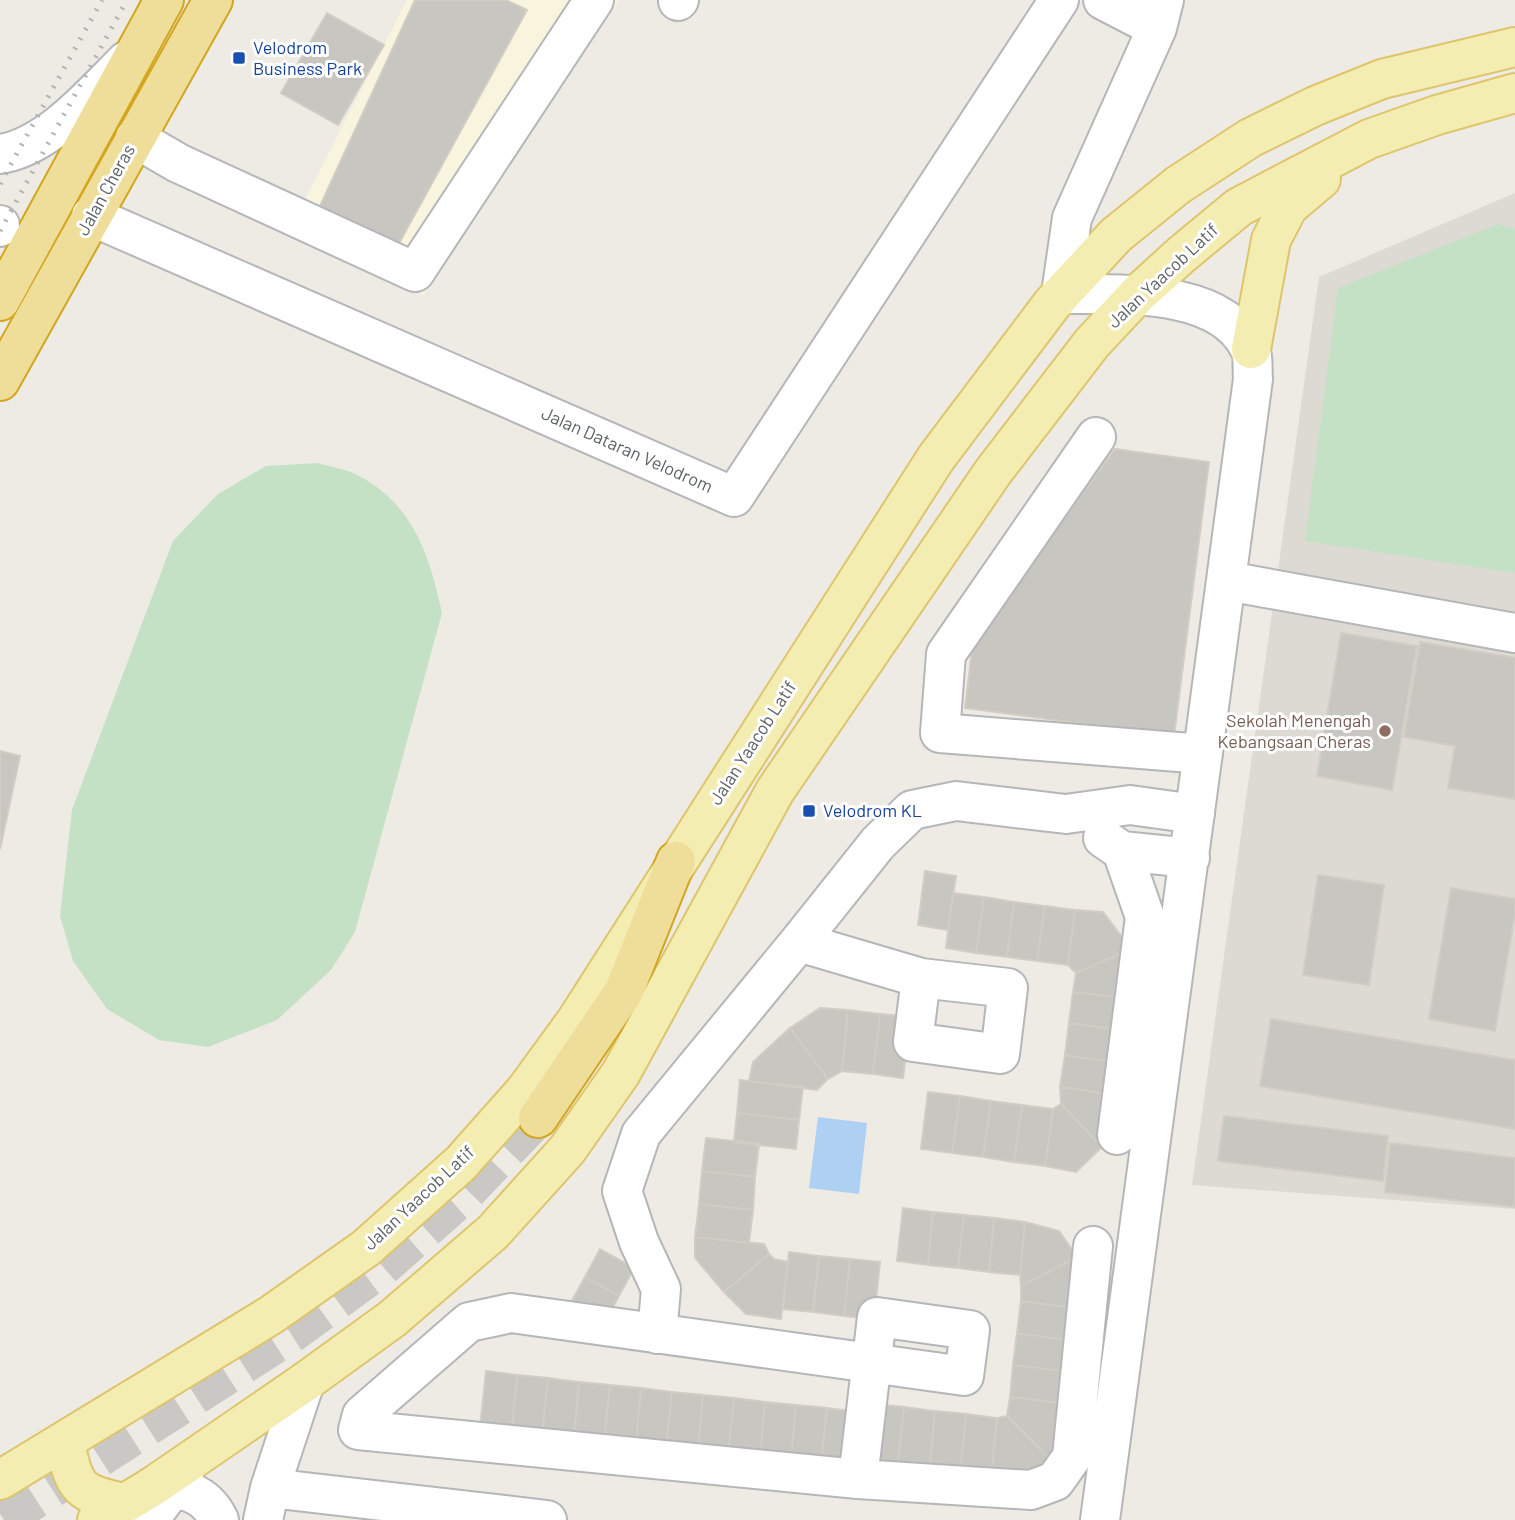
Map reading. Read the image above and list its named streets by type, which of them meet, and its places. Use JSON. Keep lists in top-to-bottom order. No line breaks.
{"streets":{"highway":["Jalan Cheras"],"main road":["Jalan Yaacob Latif"],"street":["Jalan Dataran Velodrom"]},"crossings":[["Jalan Cheras","Jalan Dataran Velodrom"]],"places":{"transit":["Velodrom Business Park","Velodrom KL"],"other":["Sekolah Menengah Kebangsaan Cheras"]}}
